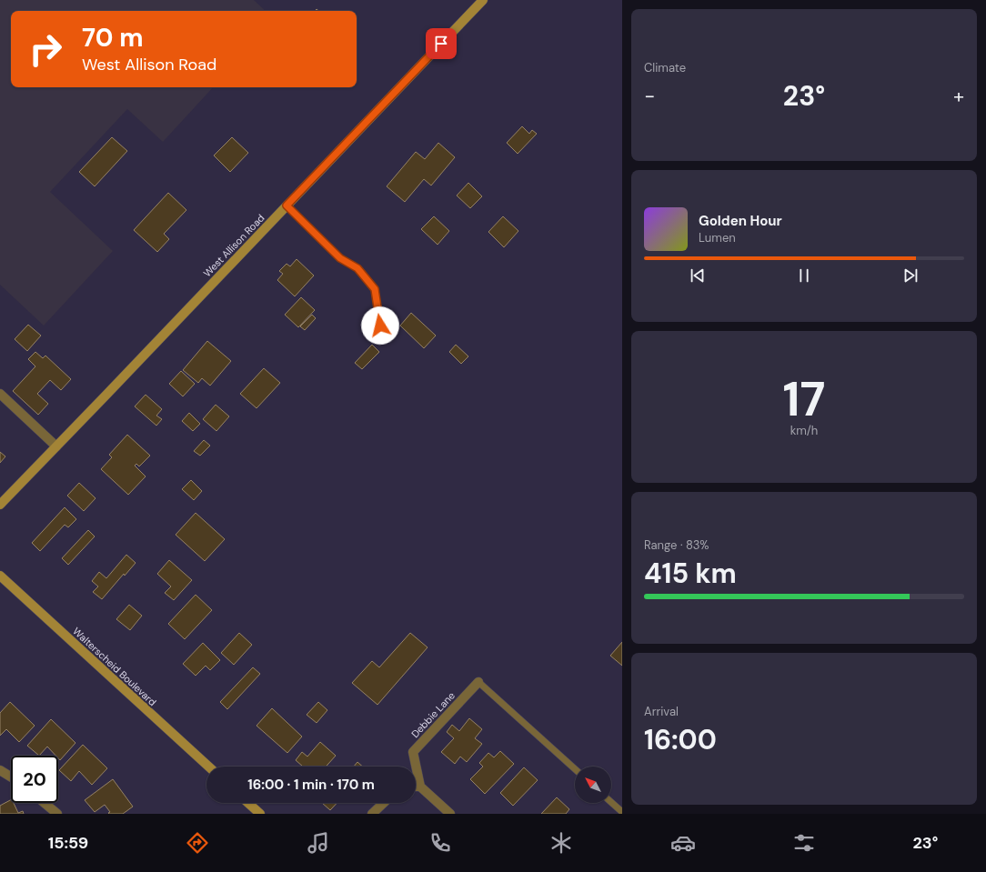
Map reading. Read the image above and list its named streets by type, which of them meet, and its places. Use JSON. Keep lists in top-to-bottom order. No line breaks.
{"streets":{"street":["West Allison Road","Walterscheid Boulevard","Debbie Lane"]},"north":"top left","page":{"tile":["Climate",["17","km/h"],["Range · 83%","415 km"],["Arrival","16:00"]],"turn":["70 m","West Allison Road"],"heat":["−","23°","+"],"song":["Golden Hour","Lumen"],"limit":"20","trip":"16:00 · 1 min · 170 m","tabs":["15:59","23°"]}}
